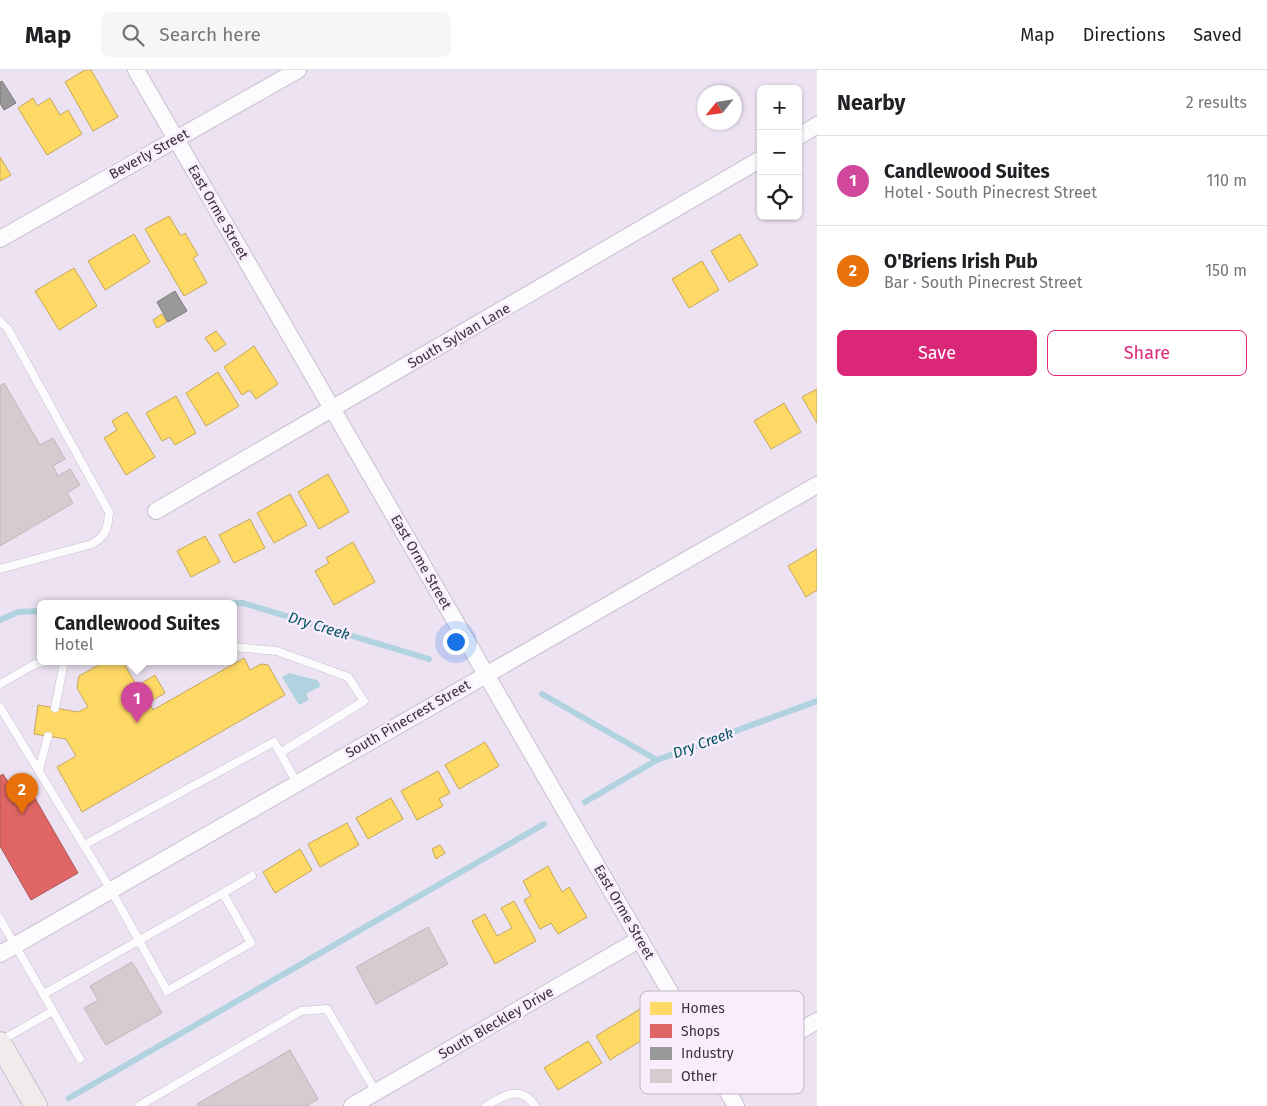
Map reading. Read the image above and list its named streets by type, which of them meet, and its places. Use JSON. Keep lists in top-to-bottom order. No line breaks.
{"streets":{"street":["Beverly Street","East Orme Street","South Sylvan Lane","South Pinecrest Street","South Bleckley Drive"]},"crossings":[["Beverly Street","East Orme Street"],["East Orme Street","South Sylvan Lane"],["East Orme Street","South Pinecrest Street"],["East Orme Street","South Bleckley Drive"]],"water":["Dry Creek"],"legend":["Homes","Shops","Industry","Other"],"north":"bottom left","page":{"header":"Map","search":"Search here","nav":["Map","Directions","Saved"],"heading":["Nearby","2 results"],"map_buttons":["+","−"],"list":[{"mark":"1","name":"Candlewood Suites","note":"Hotel · South Pinecrest Street","value":"110 m"},{"mark":"2","name":"O'Briens Irish Pub","note":"Bar · South Pinecrest Street","value":"150 m"}],"buttons":["Save","Share"],"popup":["Candlewood Suites","Hotel"],"pins":["1","2"]}}
